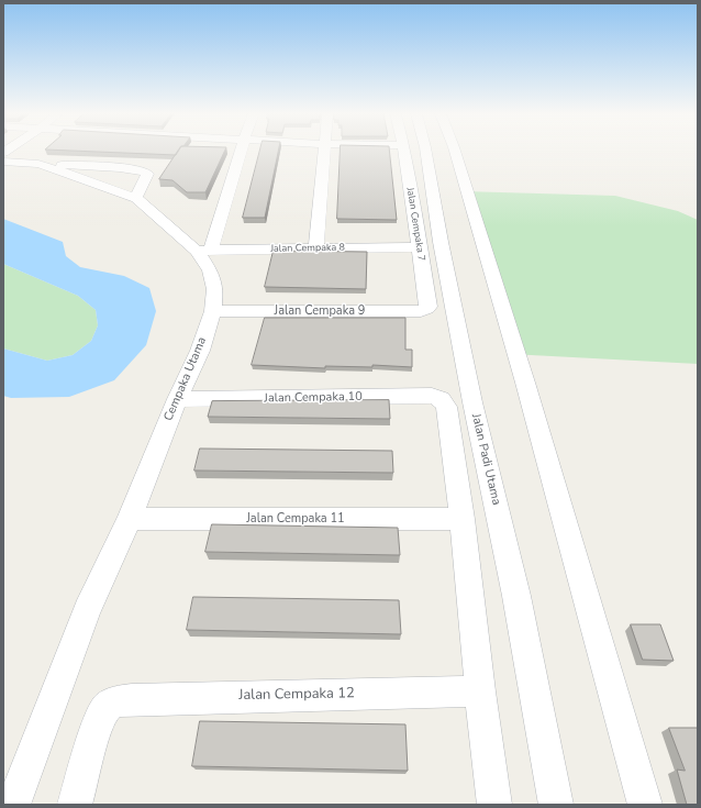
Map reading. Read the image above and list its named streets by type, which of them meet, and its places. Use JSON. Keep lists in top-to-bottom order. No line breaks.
{"streets":{"street":["Jalan Cempaka 7","Jalan Cempaka 8","Jalan Cempaka 9","Cempaka Utama","Jalan Cempaka 10","Jalan Padi Utama","Jalan Cempaka 11","Jalan Cempaka 12"]},"crossings":[["Jalan Cempaka 7","Jalan Cempaka 8"],["Jalan Cempaka 7","Jalan Cempaka 9"],["Jalan Cempaka 8","Cempaka Utama"],["Jalan Cempaka 9","Cempaka Utama"],["Cempaka Utama","Jalan Cempaka 10"],["Cempaka Utama","Jalan Cempaka 11"],["Jalan Cempaka 10","Jalan Cempaka 11"]]}
